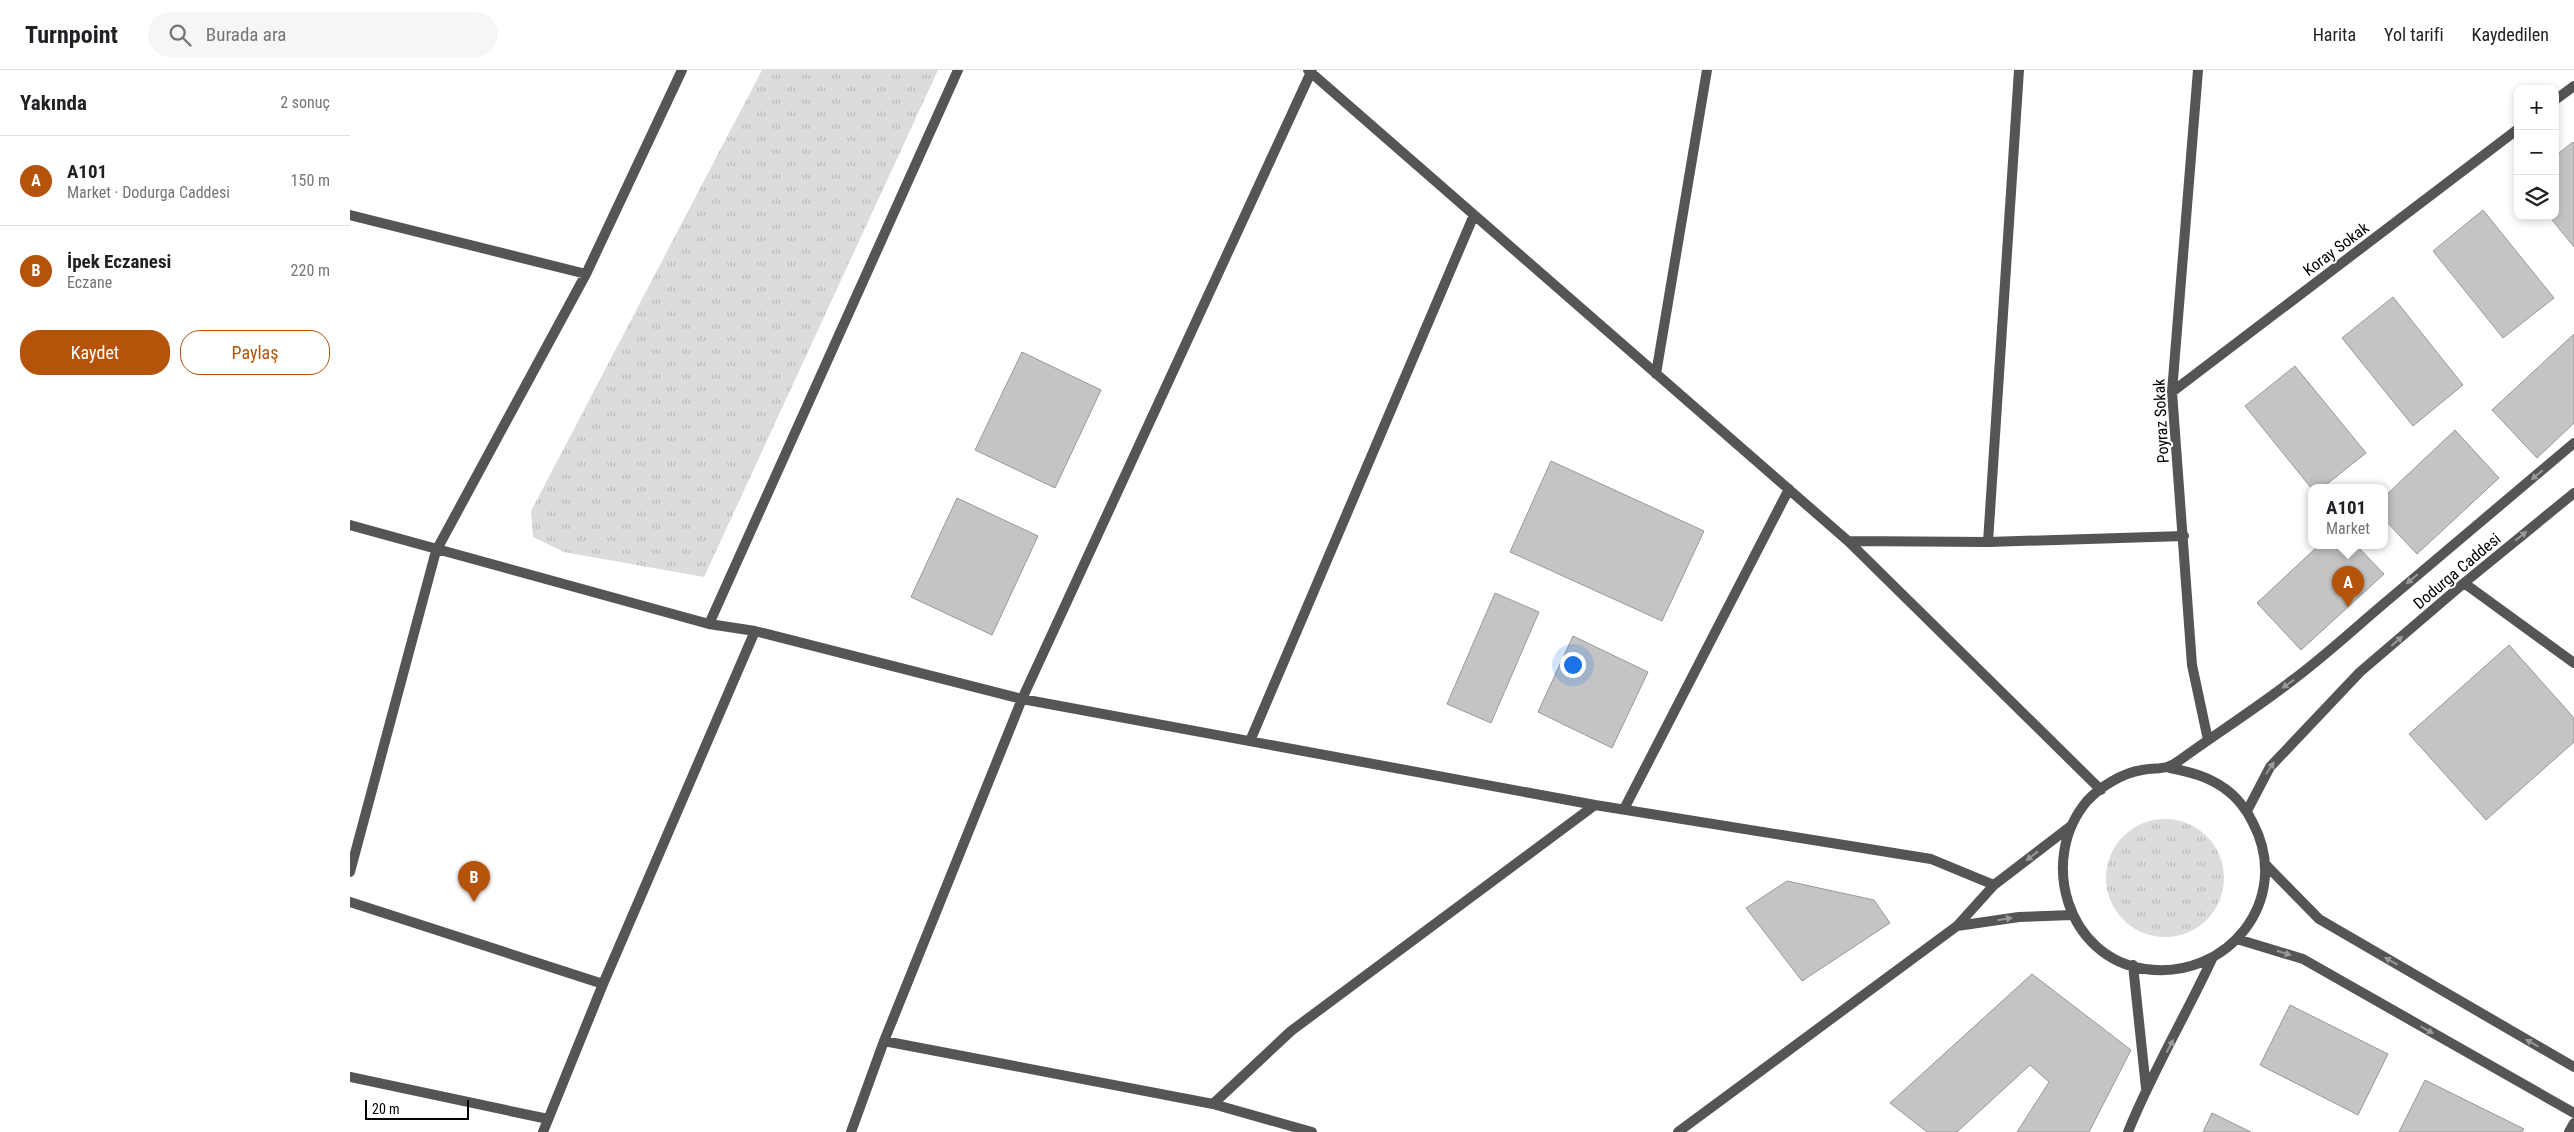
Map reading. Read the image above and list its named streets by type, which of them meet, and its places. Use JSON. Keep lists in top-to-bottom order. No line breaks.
{"streets":{"street":["Koray Sokak","Poyraz Sokak","Dodurga Caddesi"]},"crossings":[["Koray Sokak","Poyraz Sokak"]],"scale_bar":"20 m","page":{"header":"Turnpoint","search":"Burada ara","nav":["Harita","Yol tarifi","Kaydedilen"],"heading":["Yakında","2 sonuç"],"map_buttons":["+","−"],"list":[{"mark":"A","name":"A101","note":"Market · Dodurga Caddesi","value":"150 m"},{"mark":"B","name":"İpek Eczanesi","note":"Eczane","value":"220 m"}],"buttons":["Kaydet","Paylaş"],"popup":["A101","Market"],"pins":["A","B"],"scale":"20 m"}}
